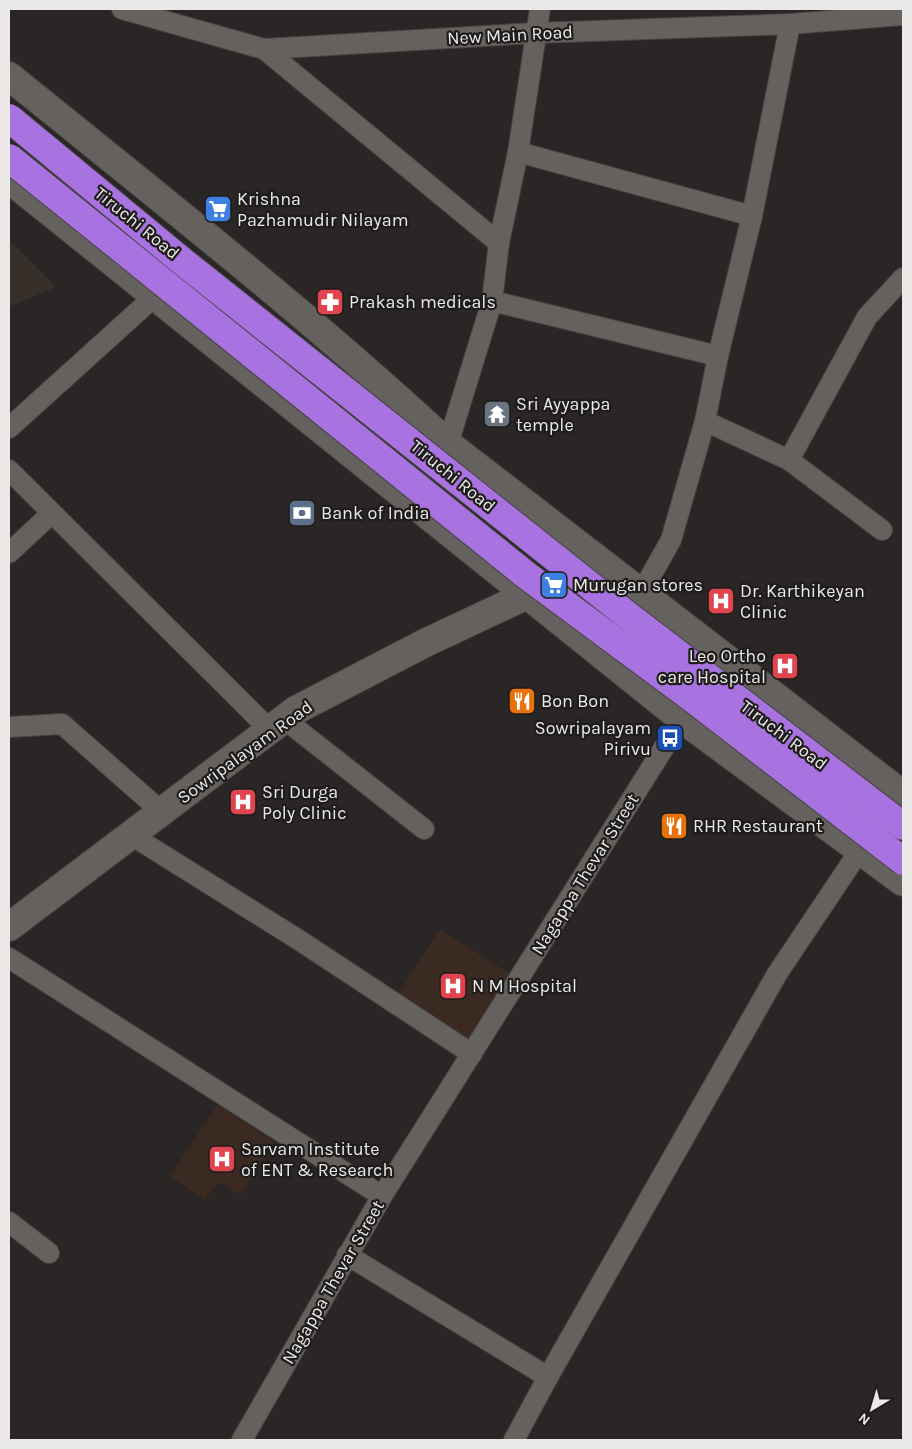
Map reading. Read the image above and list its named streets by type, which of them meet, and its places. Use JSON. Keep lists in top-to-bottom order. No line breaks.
{"streets":{"highway":["Tiruchi Road"],"street":["New Main Road","Sowripalayam Road","Nagappa Thevar Street"]},"places":{"supermarket":["Krishna Pazhamudir Nilayam","Murugan stores"],"pharmacy":["Prakash medicals"],"temple":["Sri Ayyappa temple"],"bank":["Bank of India"],"hospital":["Dr. Karthikeyan Clinic","Leo Ortho care Hospital","Sri Durga Poly Clinic","N M Hospital","Sarvam Institute of ENT & Research"],"restaurant":["Bon Bon","RHR Restaurant"],"bus stop":["Sowripalayam Pirivu"]},"north":"bottom left"}
